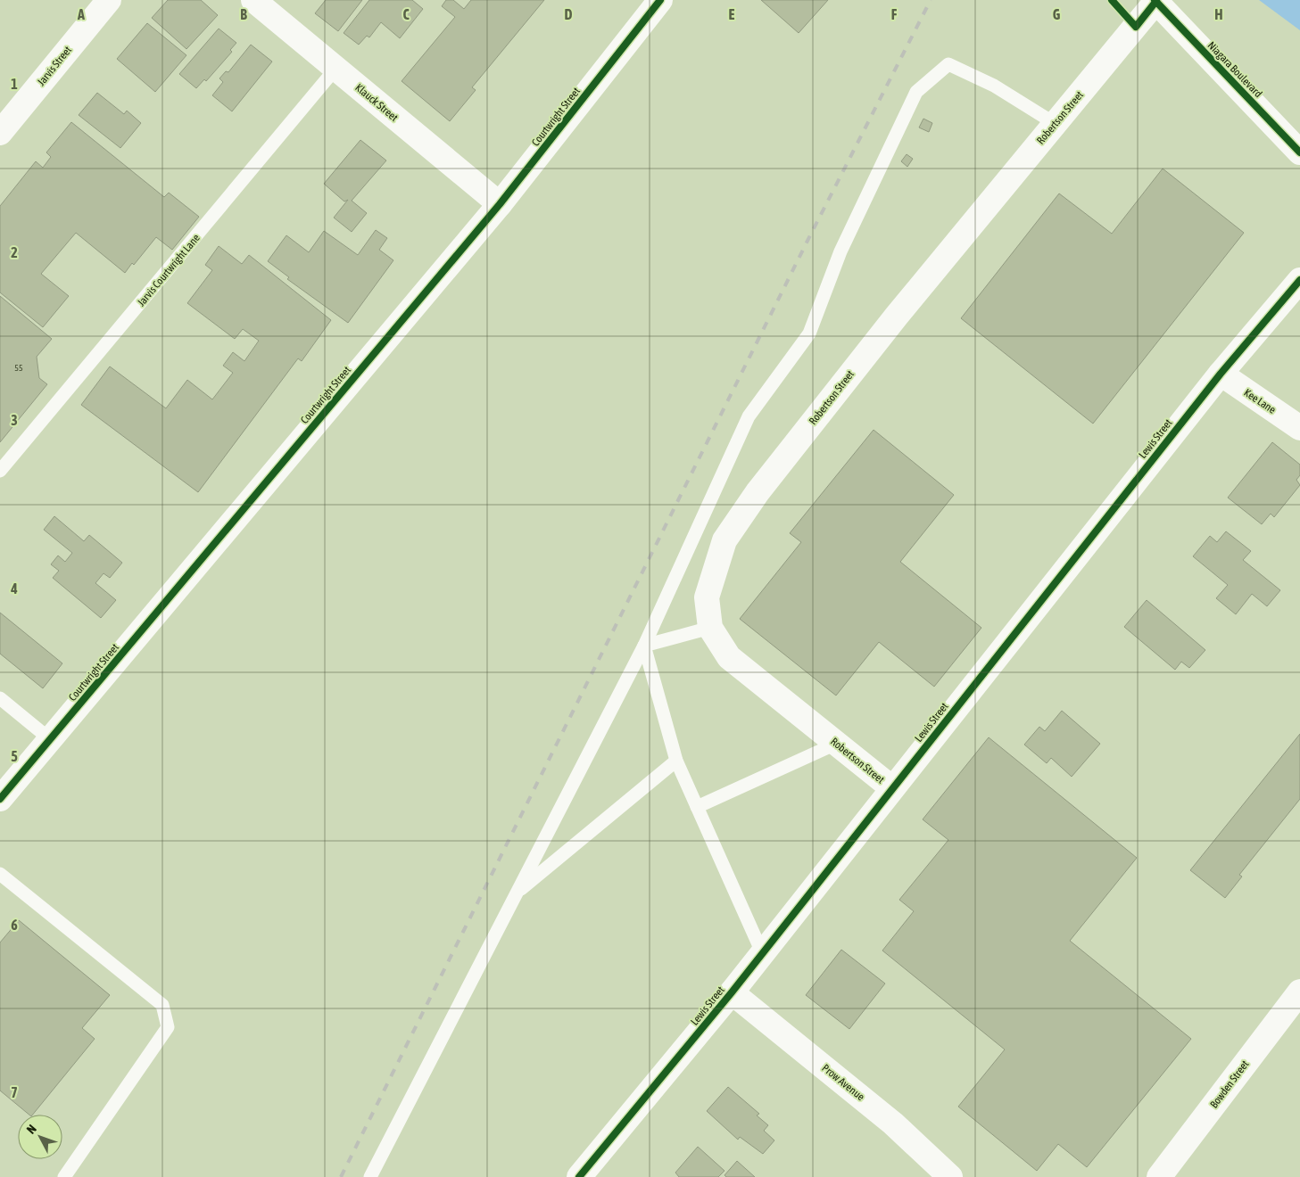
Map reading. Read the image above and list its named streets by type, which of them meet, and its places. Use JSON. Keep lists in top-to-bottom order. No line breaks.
{"streets":{"street":["Jarvis Street","Niagara Boulevard","Klauck Street","Courtwright Street","Robertson Street","Kee Lane","Lewis Street","Prow Avenue","Bowden Street"],"lane":["Jarvis Courtwright Lane"]},"crossings":[["Niagara Boulevard","Robertson Street"],["Klauck Street","Courtwright Street"],["Klauck Street","Jarvis Courtwright Lane"],["Robertson Street","Lewis Street"],["Kee Lane","Lewis Street"],["Lewis Street","Prow Avenue"]],"house_numbers":["55"],"north":"top left","grid":{"columns":["A","B","C","D","E","F","G","H"],"rows":["1","2","3","4","5","6","7"]}}
